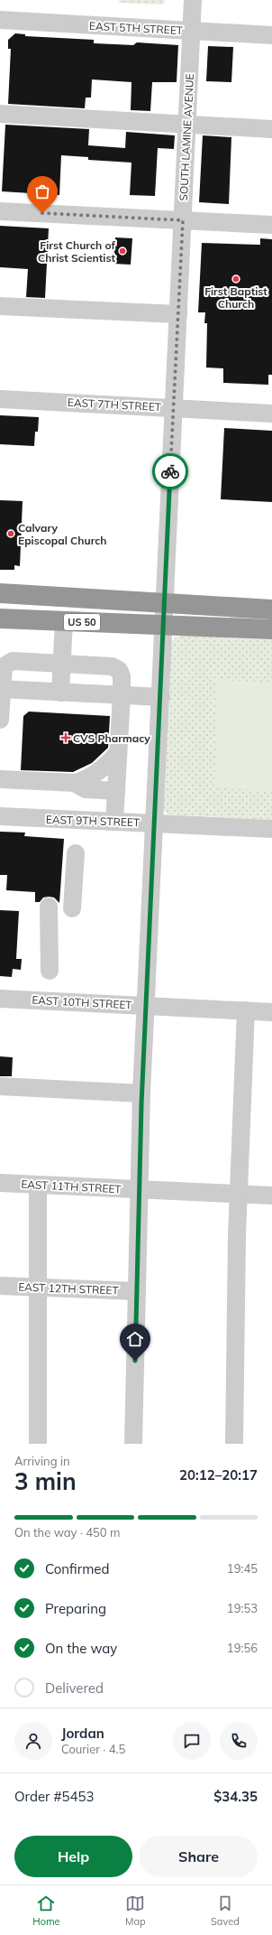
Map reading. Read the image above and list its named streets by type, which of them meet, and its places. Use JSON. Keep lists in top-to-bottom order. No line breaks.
{"streets":{"highway":["US 50"],"street":["EAST 5TH STREET","SOUTH LAMINE AVENUE","EAST 7TH STREET","EAST 9TH STREET","EAST 10TH STREET","EAST 11TH STREET","EAST 12TH STREET"]},"crossings":[["EAST 5TH STREET","SOUTH LAMINE AVENUE"],["SOUTH LAMINE AVENUE","EAST 7TH STREET"],["SOUTH LAMINE AVENUE","US 50"],["SOUTH LAMINE AVENUE","EAST 9TH STREET"],["SOUTH LAMINE AVENUE","EAST 10TH STREET"],["SOUTH LAMINE AVENUE","EAST 11TH STREET"],["SOUTH LAMINE AVENUE","EAST 12TH STREET"]],"places":{"other":["First Church of Christ Scientist","First Baptist Church","Calvary Episcopal Church"],"health":["CVS Pharmacy"]},"page":{"heading":["3 min","Arriving in","20:12–20:17"],"panel":["Jordan","Courier · 4.5","Order #5453","$34.35"],"bar":"On the way · 450 m","list":[["Confirmed","19:45"],["Preparing","19:53"],["On the way","19:56"],"Delivered"],"buttons":["Help","Share"],"tabs":["Home","Map","Saved"]}}
